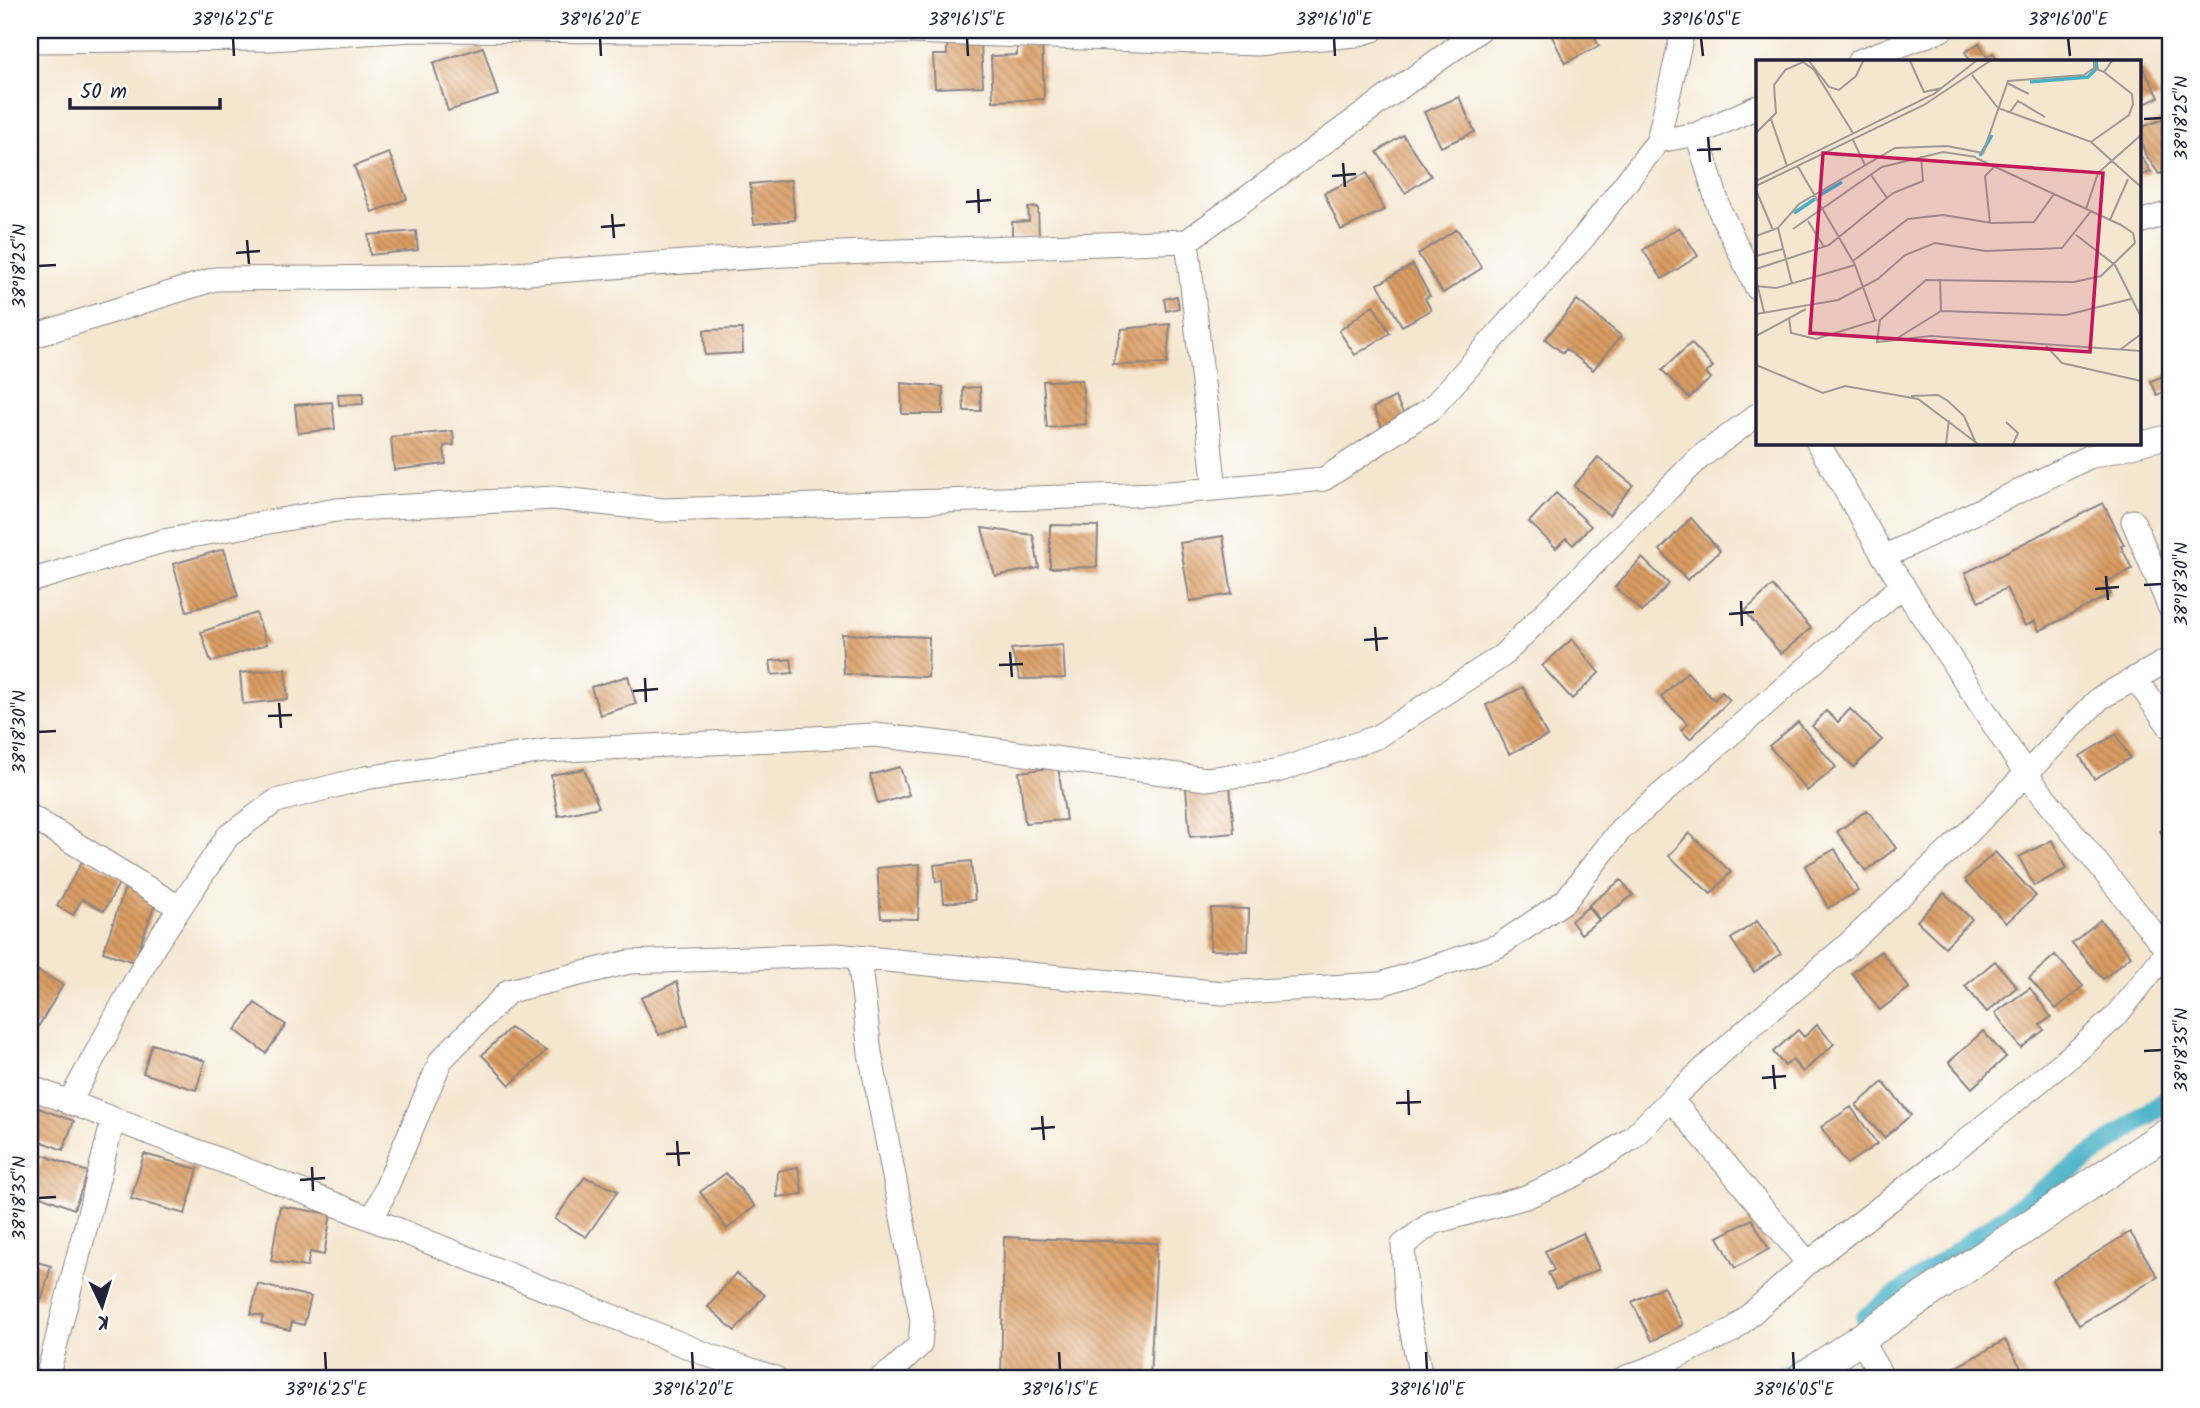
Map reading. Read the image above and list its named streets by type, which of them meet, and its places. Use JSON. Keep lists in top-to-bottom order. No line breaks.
{"scale_bar":"50 m","north":"bottom","coordinates":["38°16'25\"E","38°16'20\"E","38°16'15\"E","38°16'10\"E","38°16'05\"E","38°16'00\"E","38°18'25\"N","38°18'30\"N","38°18'35\"N"]}
